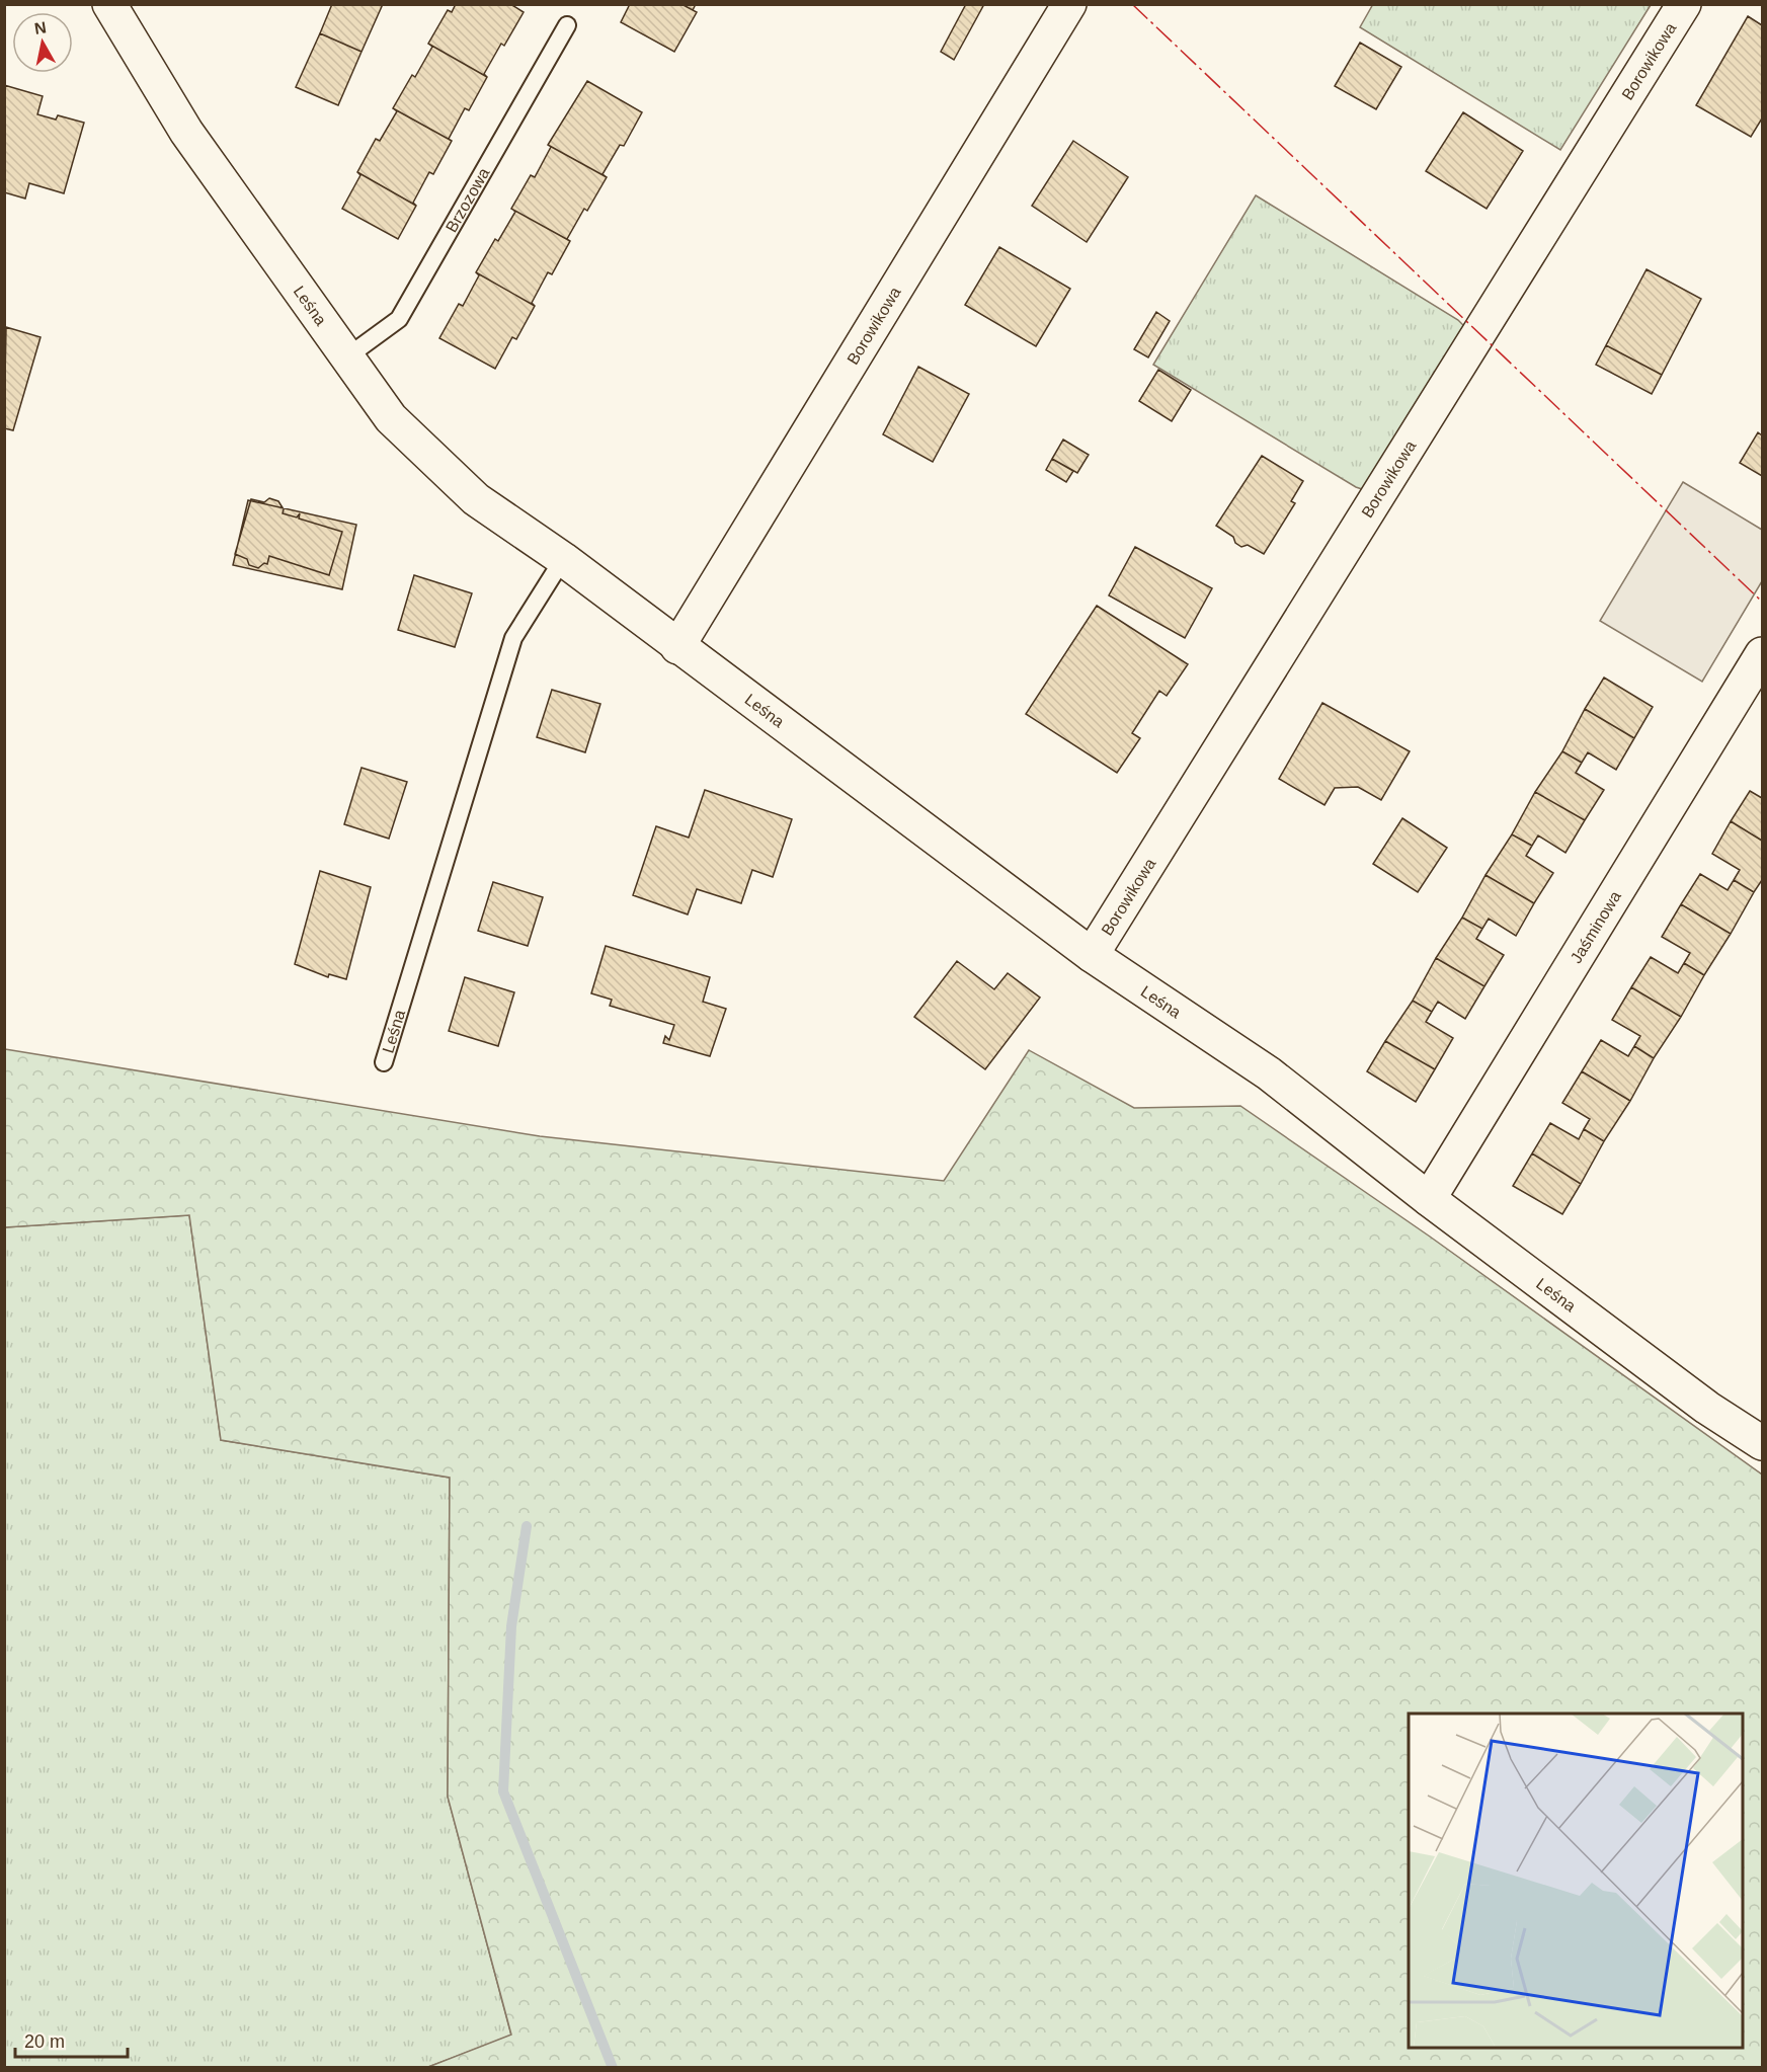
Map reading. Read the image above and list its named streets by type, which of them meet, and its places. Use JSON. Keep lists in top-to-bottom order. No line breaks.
{"streets":{"street":["Borowikowa","Leśna","Jaśminowa"],"lane":["Brzozowa"]},"crossings":[["Borowikowa","Leśna"],["Brzozowa","Leśna"],["Leśna","Jaśminowa"]],"scale_bar":"20 m","north":"top"}
